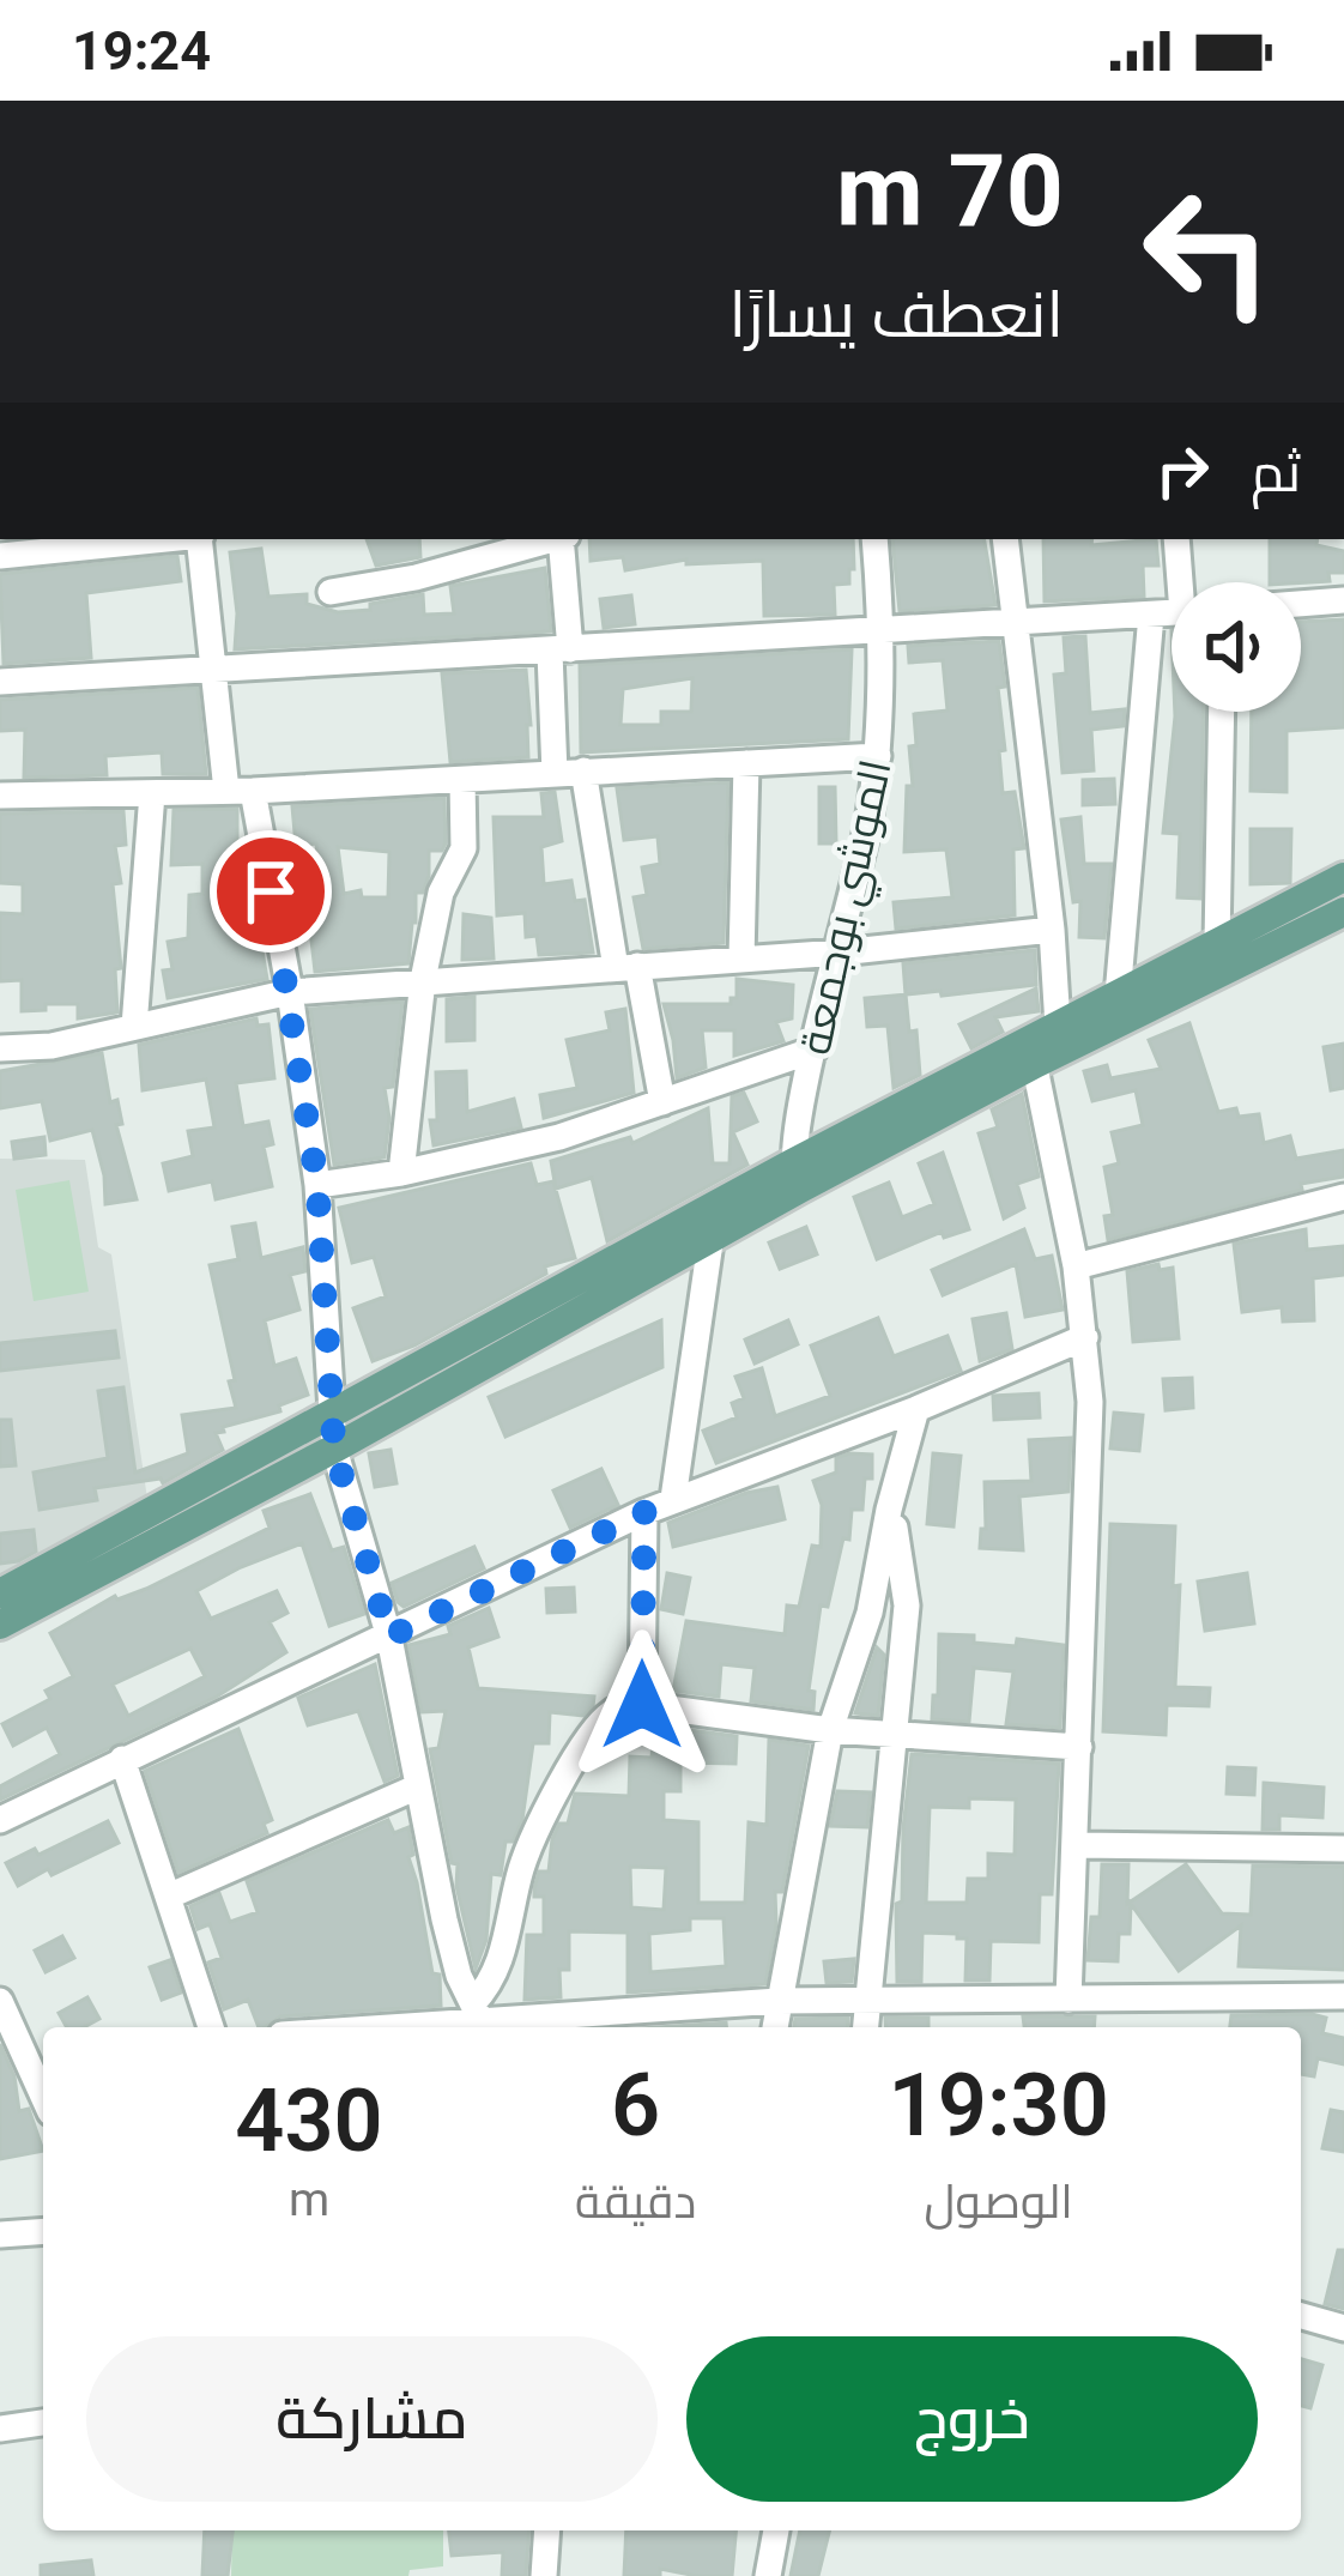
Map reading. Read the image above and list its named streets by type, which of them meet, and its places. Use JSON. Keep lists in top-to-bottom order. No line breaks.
{"streets":{"street":["الموشي بوجمعة"]},"page":{"status":"19:24","turn":["70 m","انعطف يسارًا"],"then":"ثم","eta":["19:30","الوصول","6","دقيقة","430","m"],"buttons":["خروج","مشاركة"]}}
